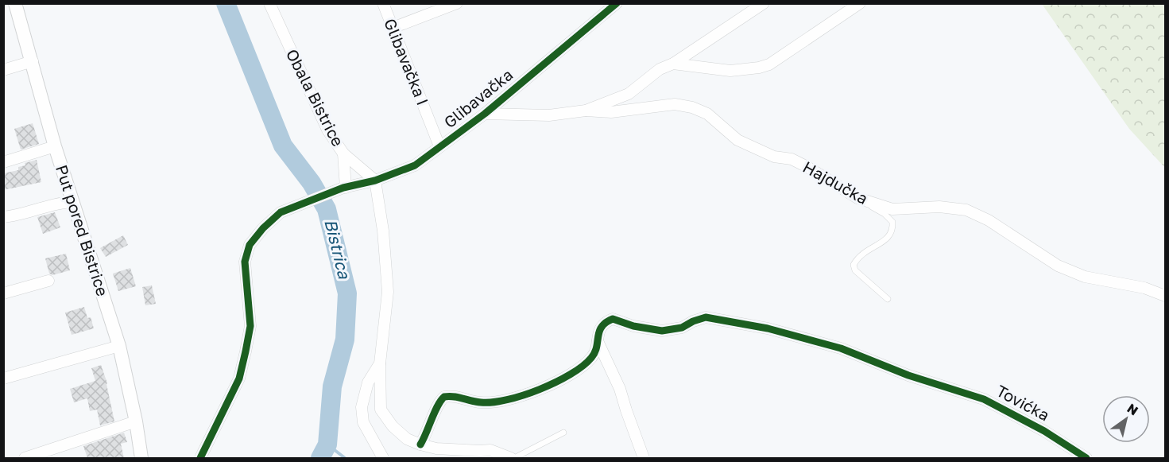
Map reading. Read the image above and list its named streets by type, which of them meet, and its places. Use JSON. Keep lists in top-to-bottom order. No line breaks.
{"streets":{"street":["Glibavačka I","Obala Bistrice","Glibavačka","Hajdučka","Put pored Bistrice","Tovićka"]},"crossings":[["Glibavačka I","Glibavačka"],["Obala Bistrice","Glibavačka"]],"water":["Bistrica"],"north":"top right"}
